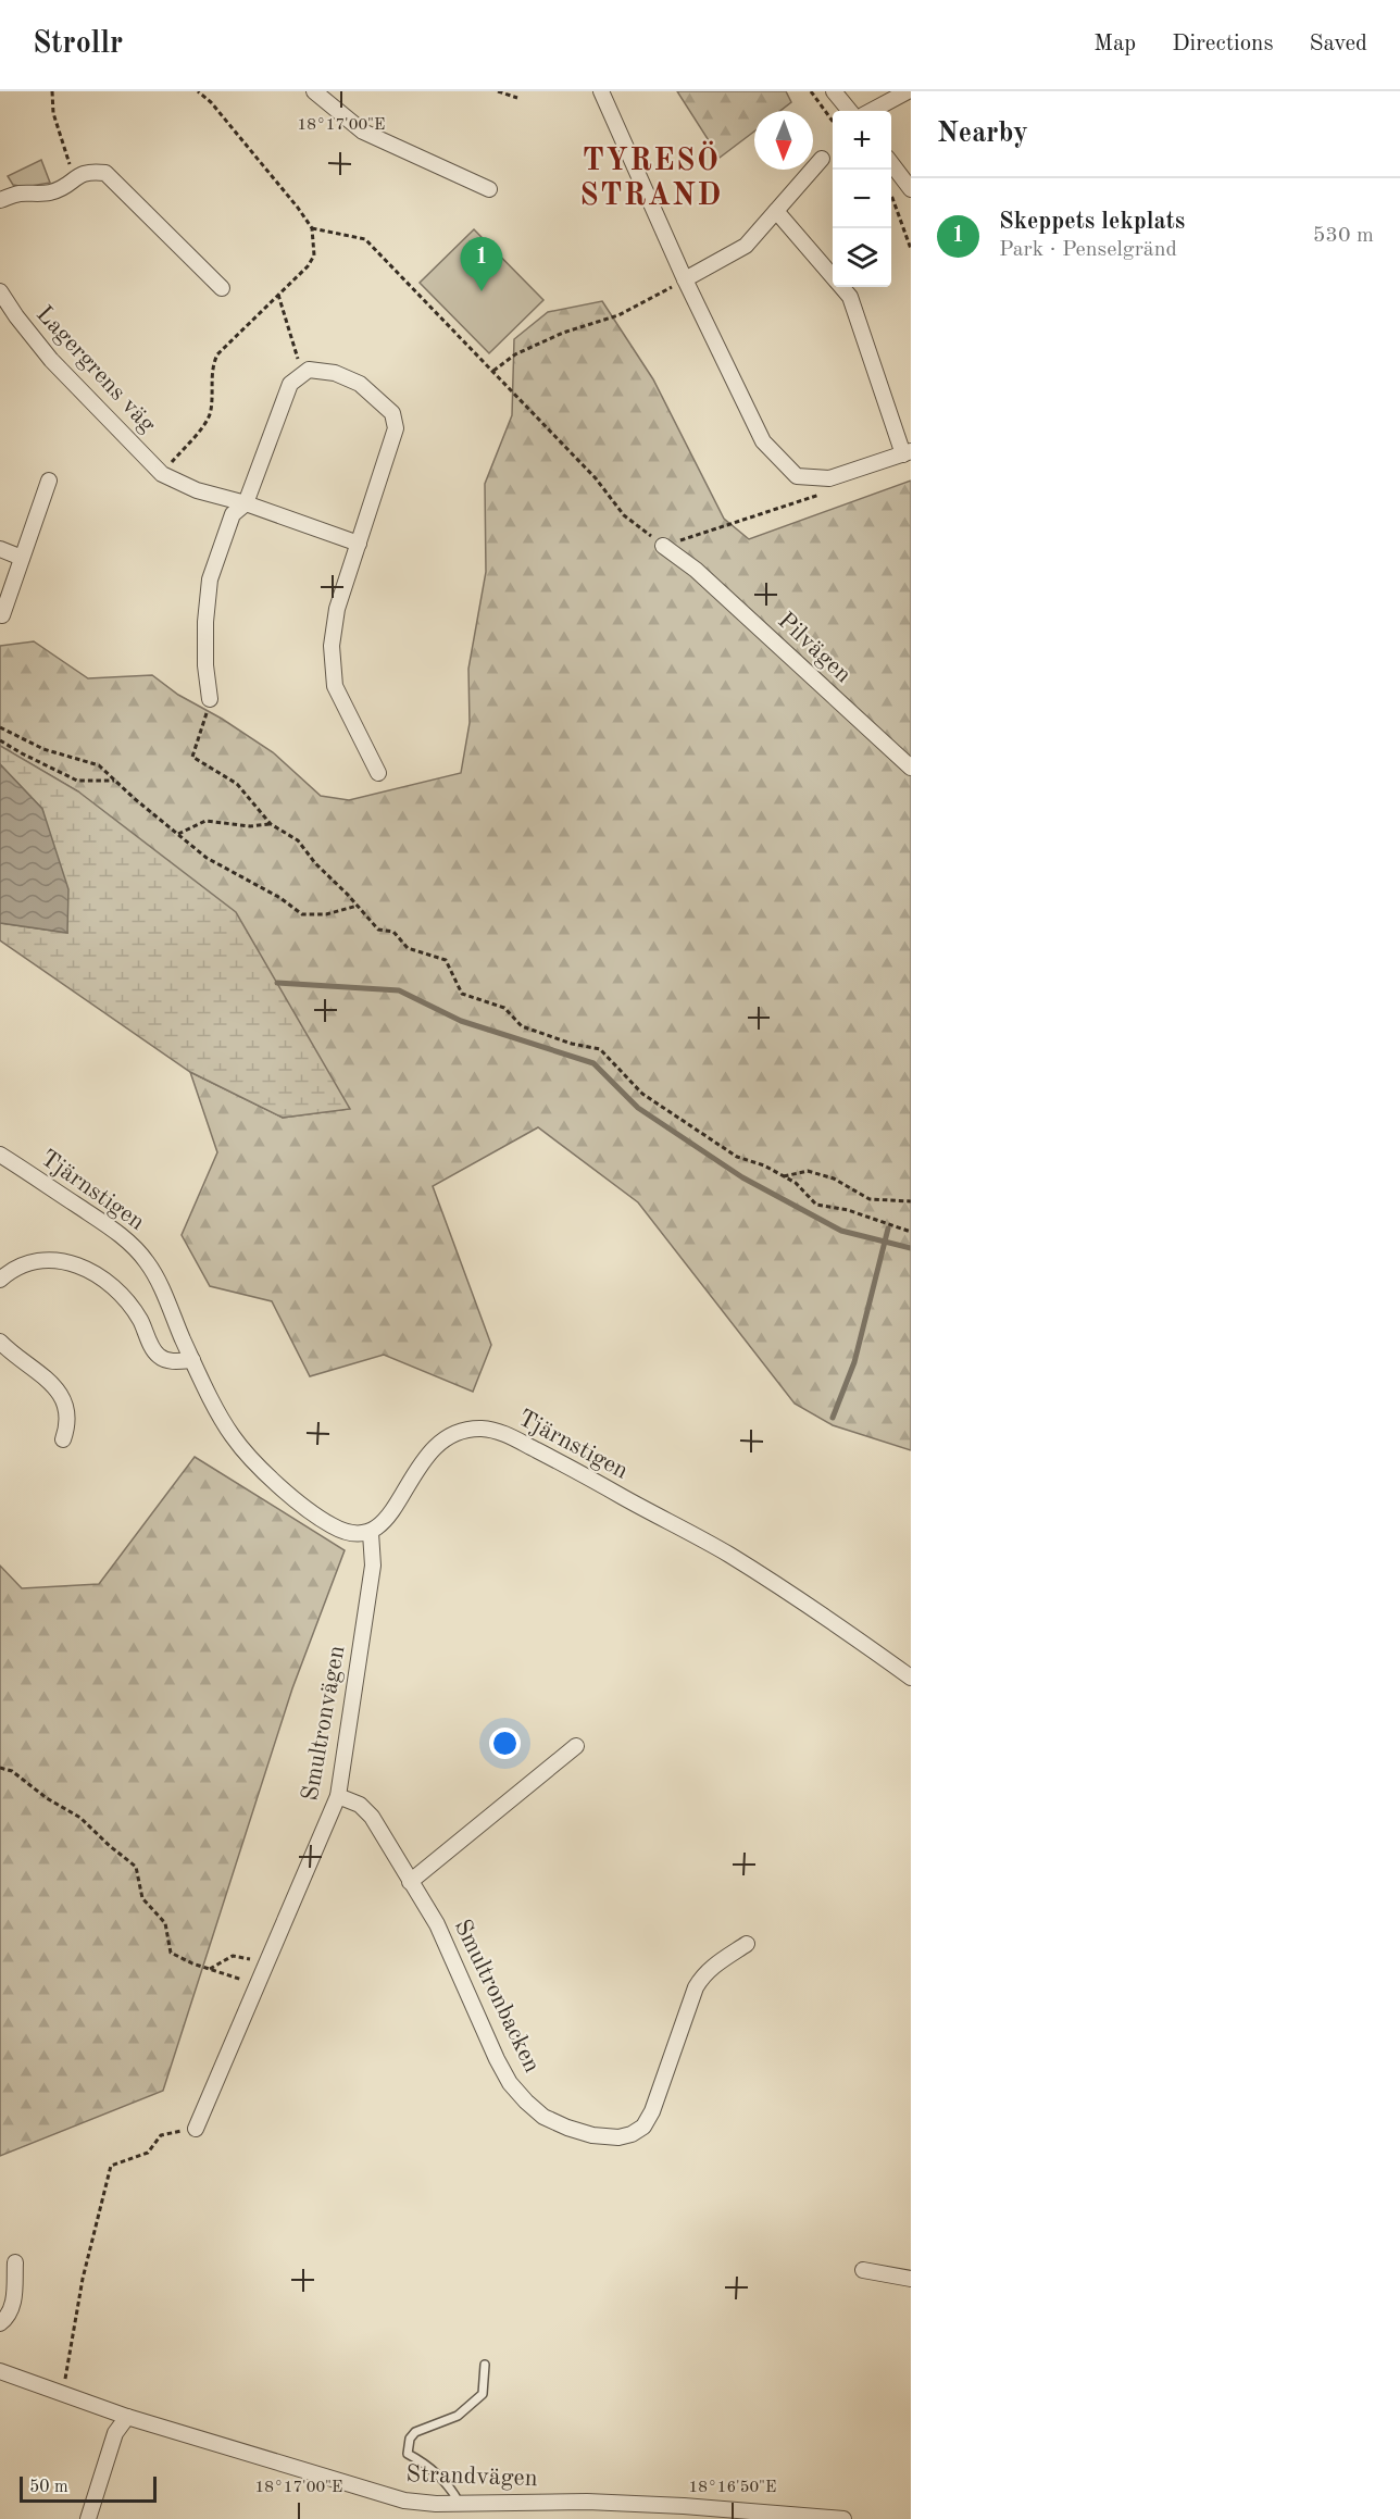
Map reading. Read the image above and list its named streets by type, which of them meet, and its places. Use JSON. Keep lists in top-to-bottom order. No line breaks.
{"streets":{"street":["Lagergrens väg","Pilvägen","Tjärnstigen","Smultronvägen","Smultronbacken","Strandvägen"]},"crossings":[["Tjärnstigen","Smultronvägen"],["Smultronvägen","Smultronbacken"]],"districts":["TYRESÖ STRAND"],"scale_bar":"50 m","north":"bottom","page":{"header":"Strollr","nav":["Map","Directions","Saved"],"heading":"Nearby","map_buttons":["+","−"],"list":[{"mark":"1","name":"Skeppets lekplats","note":"Park · Penselgränd","value":"530 m"}],"pins":"1","scale":"50 m"},"coordinates":["18°17'00\"E","18°16'50\"E"]}
